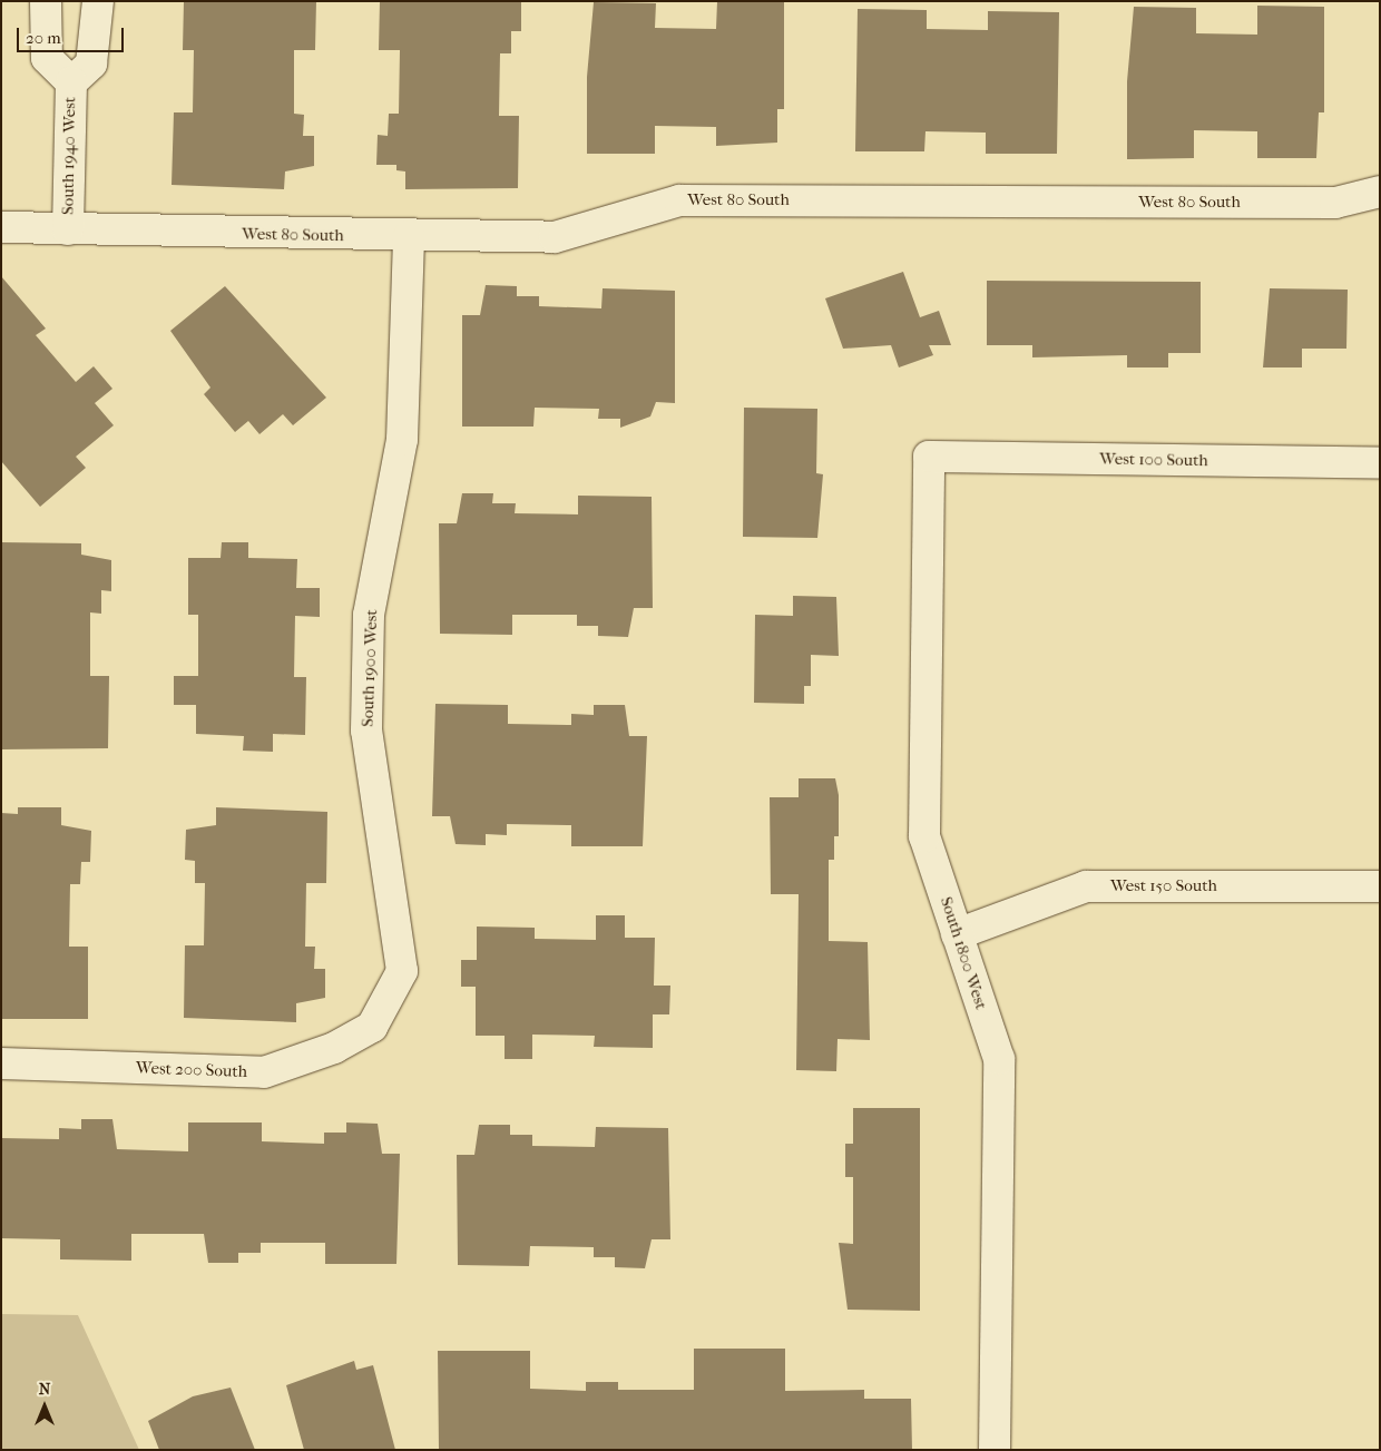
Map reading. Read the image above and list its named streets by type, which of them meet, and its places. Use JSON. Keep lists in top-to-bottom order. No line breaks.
{"streets":{"street":["South 1940 West","West 80 South","West 100 South","South 1900 West","West 150 South","South 1800 West","West 200 South"]},"crossings":[["South 1940 West","West 80 South"],["West 80 South","South 1900 West"],["West 100 South","South 1800 West"],["South 1900 West","West 200 South"],["West 150 South","South 1800 West"]],"scale_bar":"20 m","north":"top"}
